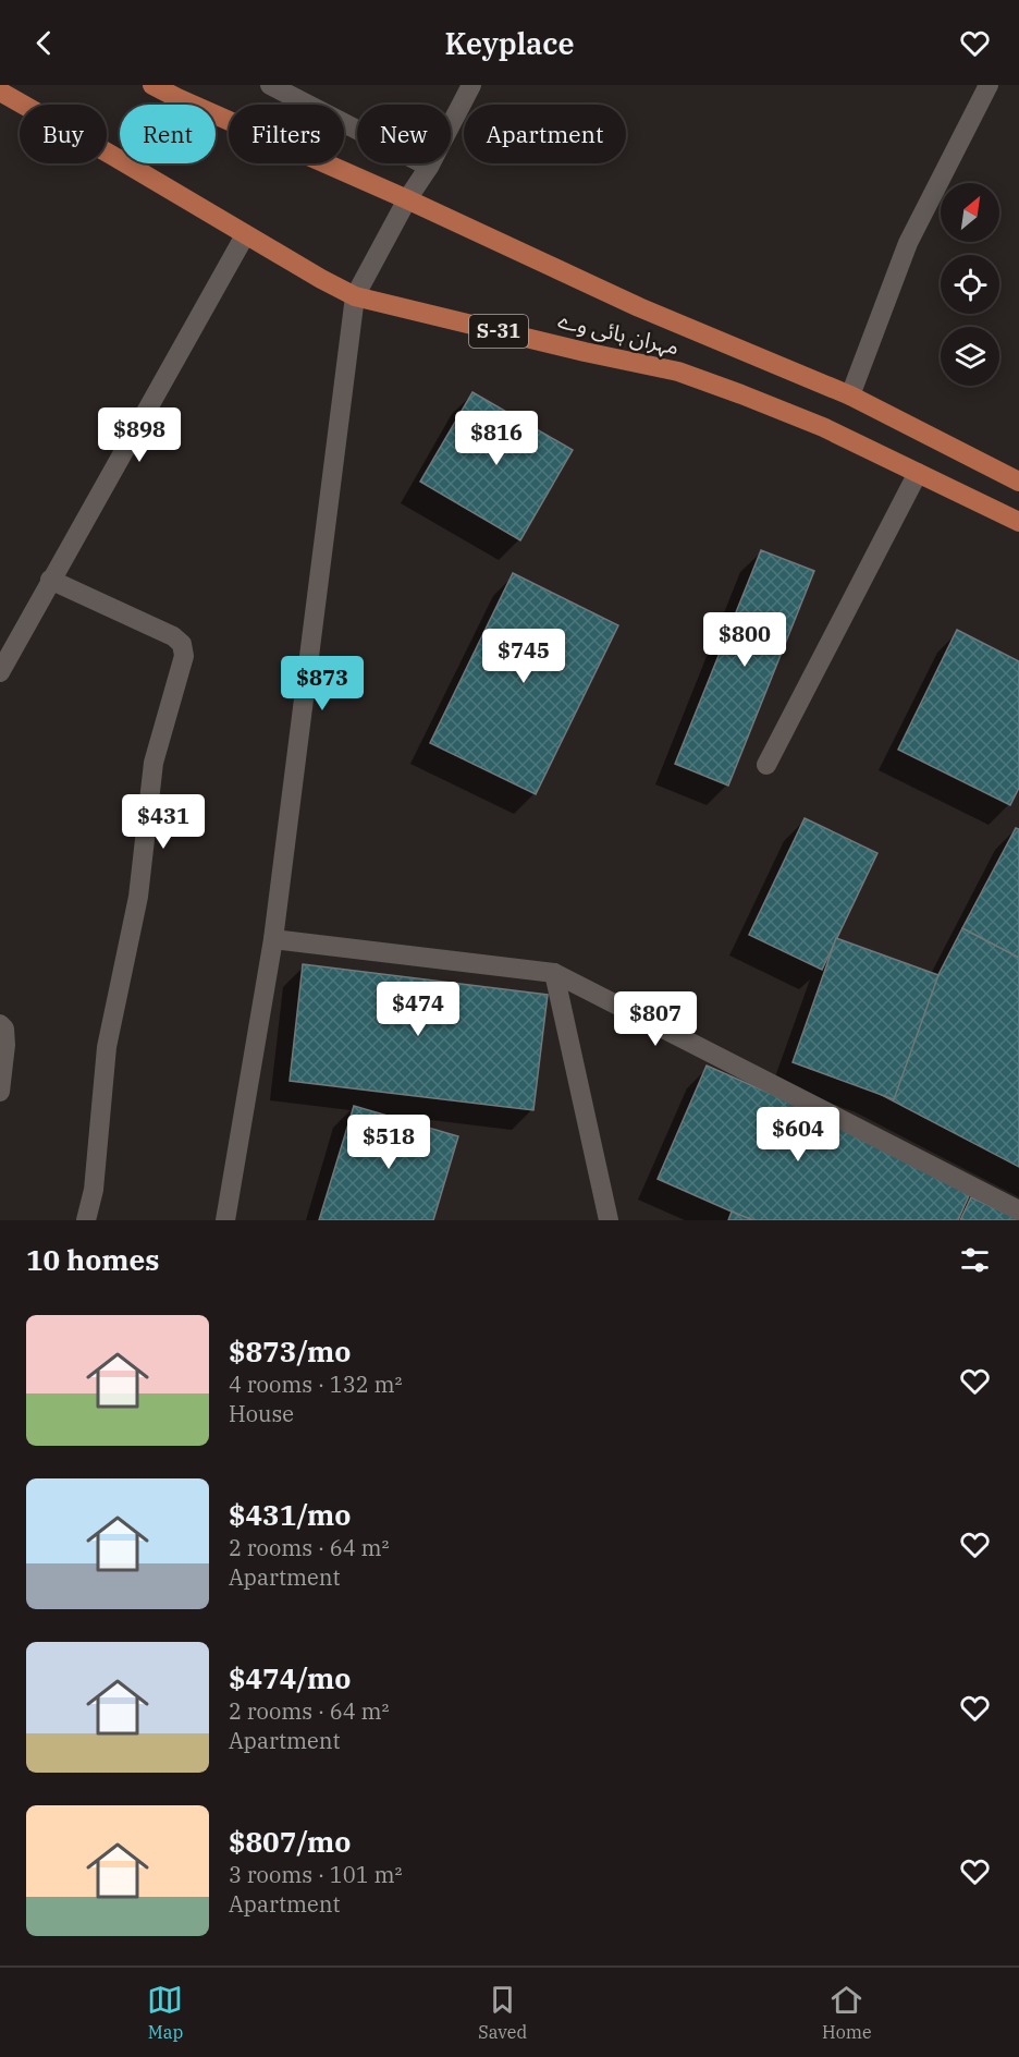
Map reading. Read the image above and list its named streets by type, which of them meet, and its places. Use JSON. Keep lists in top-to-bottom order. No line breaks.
{"streets":{"main road":["S-31","مہران ہائی وے"]},"north":"top right","page":{"header":"Keyplace","chip":["Buy","Rent","Filters","New","Apartment"],"price":["$898","$816","$800","$745","$873","$431","$474","$807","$604","$518"],"heading":"10 homes","list":[{"name":"$873/mo","note":"4 rooms · 132 m² · House"},{"name":"$431/mo","note":"2 rooms · 64 m² · Apartment"},{"name":"$474/mo","note":"2 rooms · 64 m² · Apartment"},{"name":"$807/mo","note":"3 rooms · 101 m² · Apartment"}],"tabs":["Map","Saved","Home"]}}
